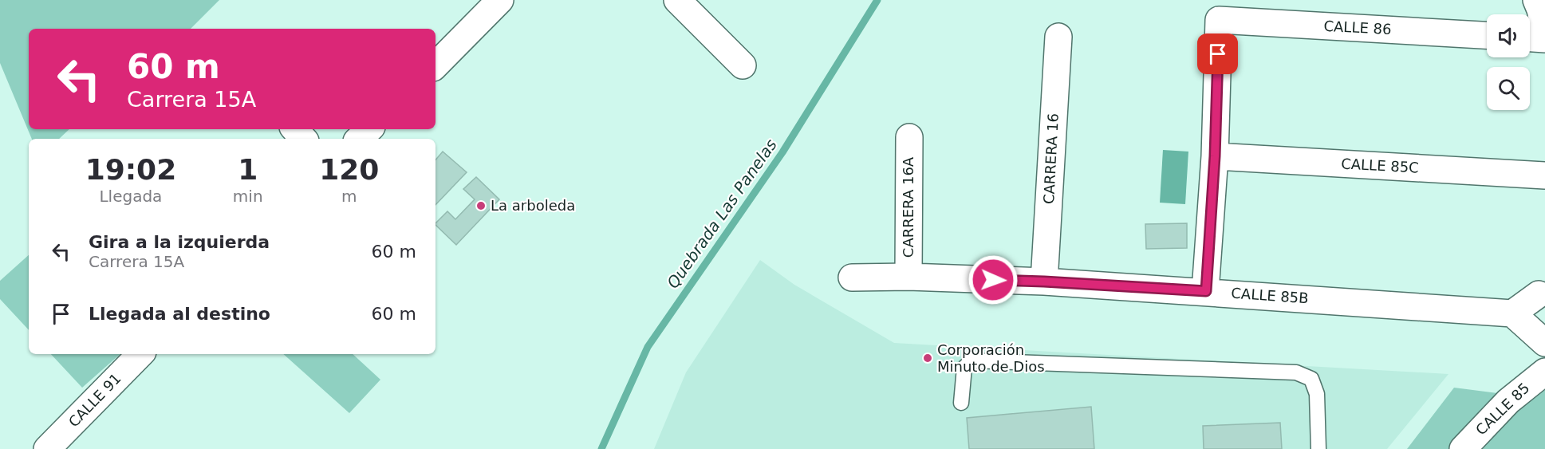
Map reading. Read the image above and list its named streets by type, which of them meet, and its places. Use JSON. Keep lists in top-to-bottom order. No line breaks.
{"streets":{"street":["CALLE 86","CARRERA 16","CALLE 85C","CARRERA 16A","CALLE 85B","CALLE 91","CALLE 85"]},"crossings":[["CALLE 86","CALLE 85C"],["CARRERA 16","CALLE 85B"],["CARRERA 16A","CALLE 85B"]],"water":["Quebrada Las Panelas"],"places":["La arboleda","Corporación Minuto de Dios"],"page":{"turn":["60 m","Carrera 15A"],"eta":["19:02","Llegada","1","min","120","m"],"list":[{"name":"Gira a la izquierda","note":"Carrera 15A","value":"60 m"},{"name":"Llegada al destino","value":"60 m"}]}}
